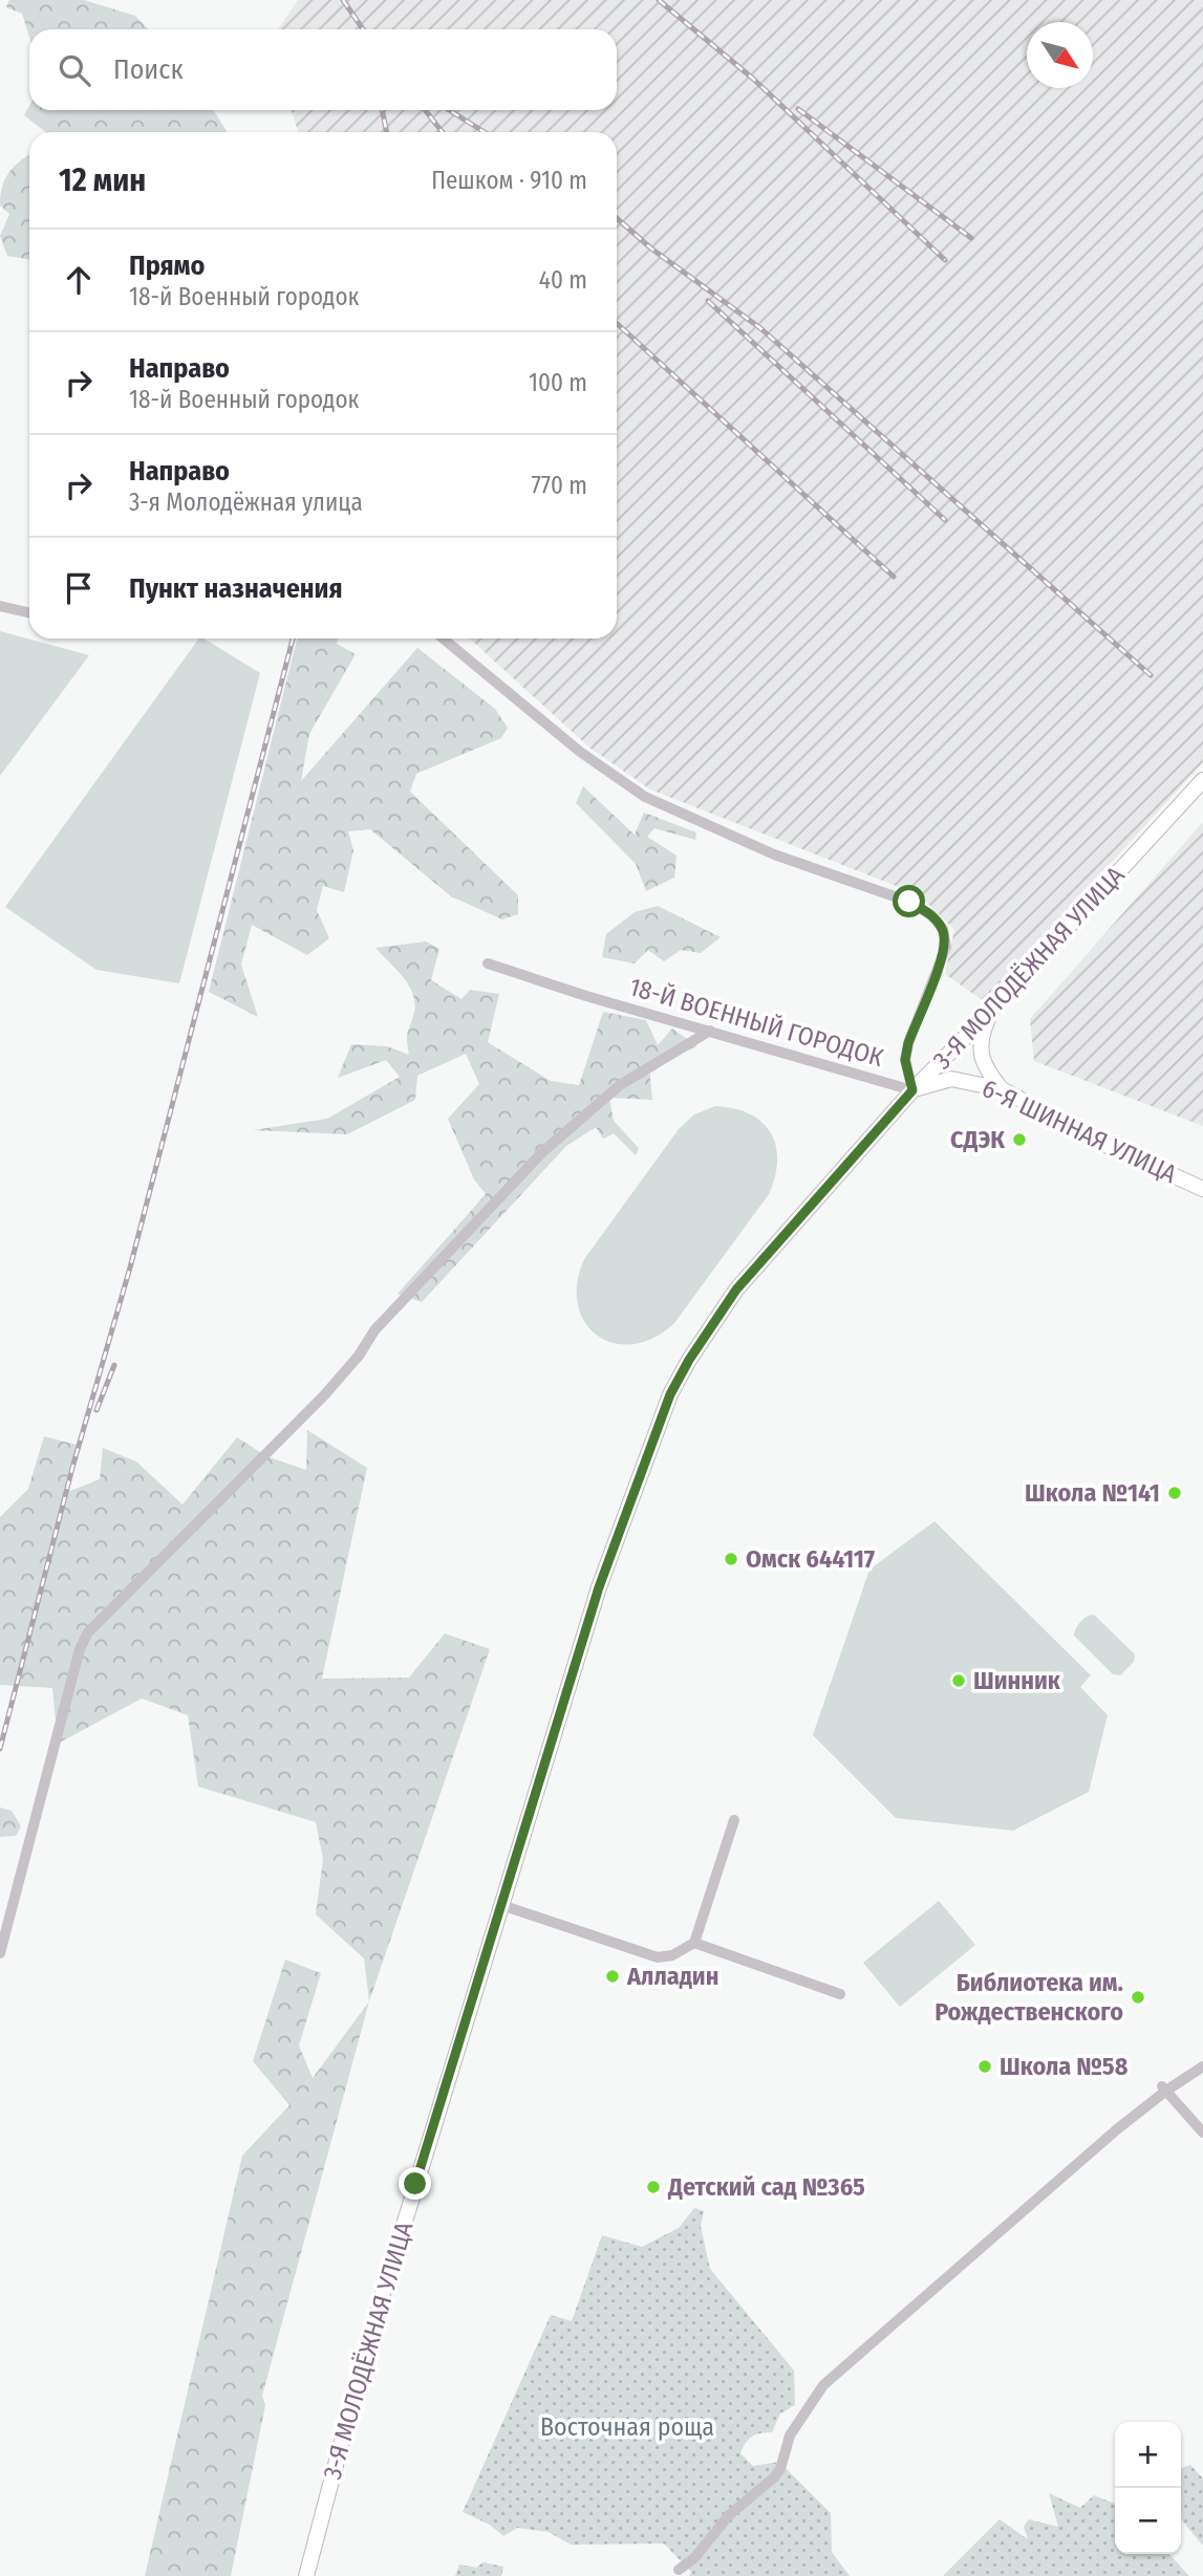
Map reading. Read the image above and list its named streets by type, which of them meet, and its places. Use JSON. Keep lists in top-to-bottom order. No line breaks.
{"streets":{"main road":["3-Я МОЛОДЁЖНАЯ УЛИЦА","6-Я ШИННАЯ УЛИЦА"],"street":["18-Й ВОЕННЫЙ ГОРОДОК"]},"crossings":[["3-Я МОЛОДЁЖНАЯ УЛИЦА","18-Й ВОЕННЫЙ ГОРОДОК"],["3-Я МОЛОДЁЖНАЯ УЛИЦА","6-Я ШИННАЯ УЛИЦА"],["18-Й ВОЕННЫЙ ГОРОДОК","6-Я ШИННАЯ УЛИЦА"]],"parks":["Восточная роща"],"places":["СДЭК","Школа №141","Омск 644117","Шинник","Алладин","Библиотека им. Рождественского","Школа №58","Детский сад №365"],"north":"bottom right","page":{"search":"Поиск","heading":["12 мин","Пешком · 910 m"],"list":[["Прямо","18-й Военный городок","40 m"],["Направо","18-й Военный городок","100 m"],["Направо","3-я Молодёжная улица","770 m"],"Пункт назначения"],"map_buttons":["+","−"]}}
